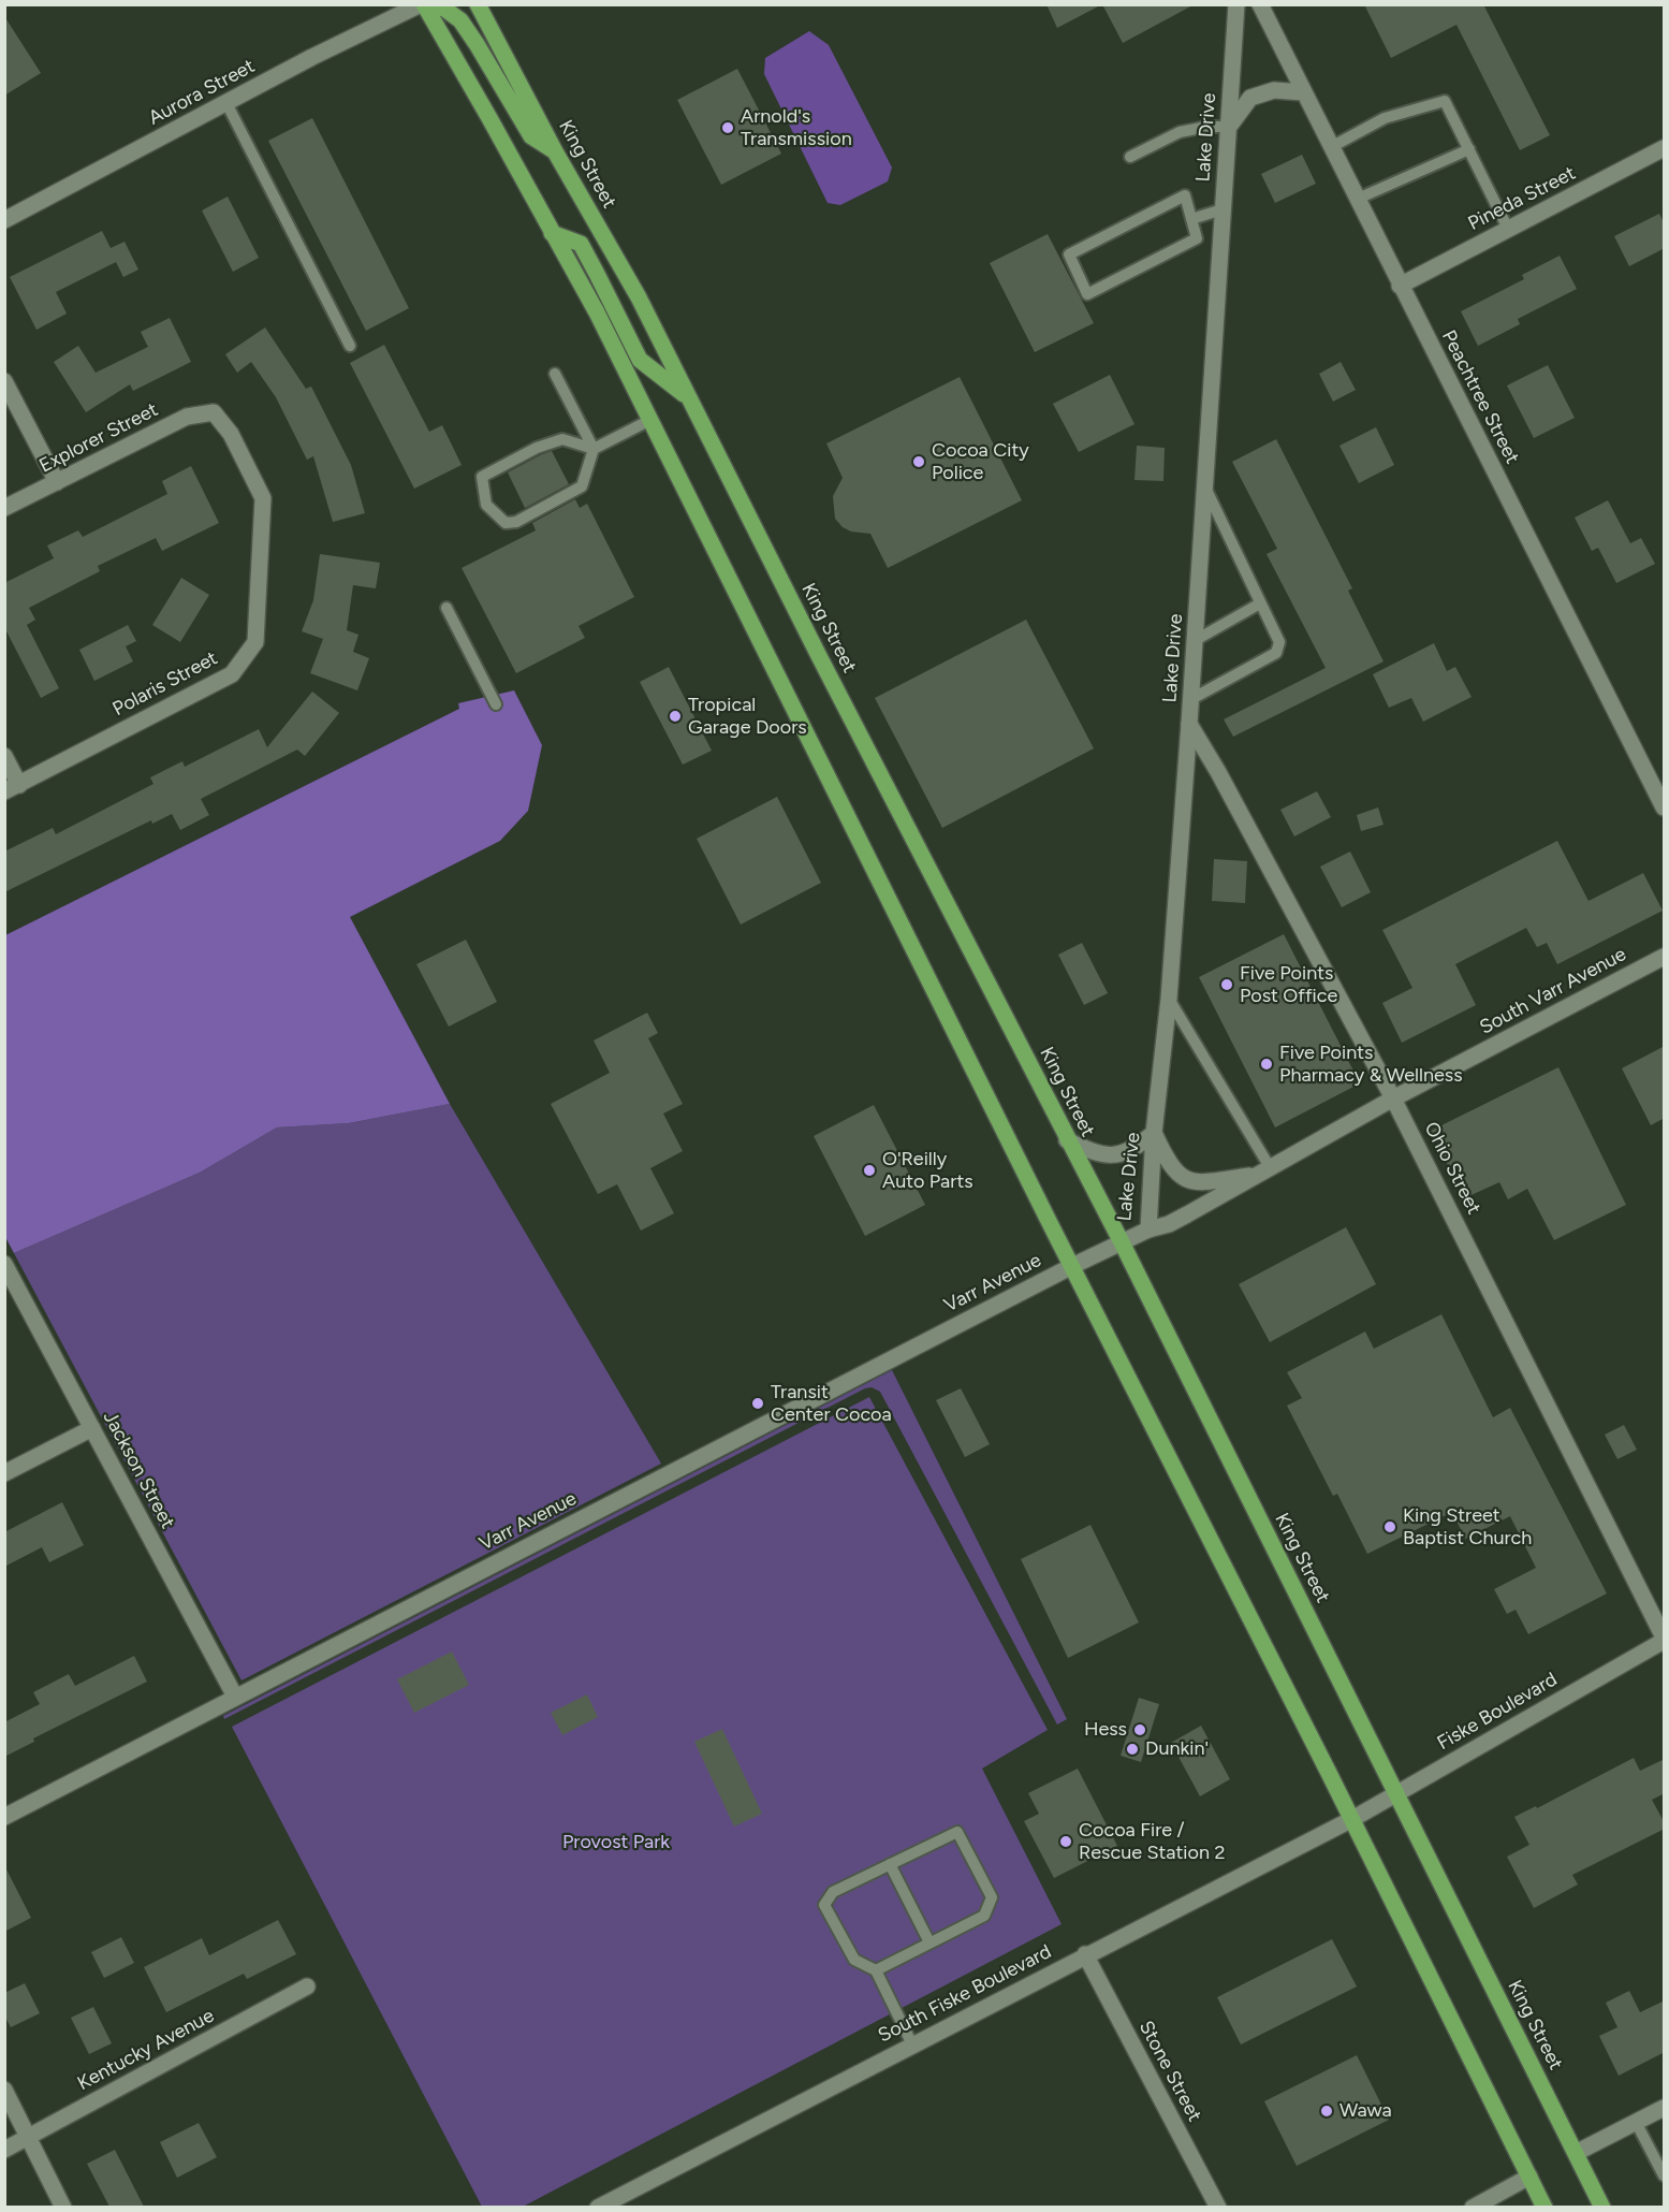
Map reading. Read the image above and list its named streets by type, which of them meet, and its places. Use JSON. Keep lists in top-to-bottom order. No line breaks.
{"streets":{"main road":["King Street"],"street":["Aurora Street","Lake Drive","Pineda Street","Peachtree Street","Explorer Street","Polaris Street","South Varr Avenue","Ohio Street","Varr Avenue","Jackson Street","Fiske Boulevard","South Fiske Boulevard","Kentucky Avenue","Stone Street"]},"crossings":[["Lake Drive","King Street"],["Lake Drive","Ohio Street"],["Lake Drive","Varr Avenue"],["King Street","Fiske Boulevard"],["Pineda Street","Peachtree Street"],["Explorer Street","Polaris Street"],["South Varr Avenue","Ohio Street"],["Ohio Street","Fiske Boulevard"],["Varr Avenue","Jackson Street"],["Fiske Boulevard","South Fiske Boulevard"],["South Fiske Boulevard","Stone Street"]],"parks":["Provost Park"],"places":["Arnold's Transmission","Cocoa City Police","Tropical Garage Doors","Five Points Post Office","Five Points Pharmacy & Wellness","O'Reilly Auto Parts","Transit Center Cocoa","King Street Baptist Church","Hess","Dunkin'","Cocoa Fire / Rescue Station 2","Wawa"]}
